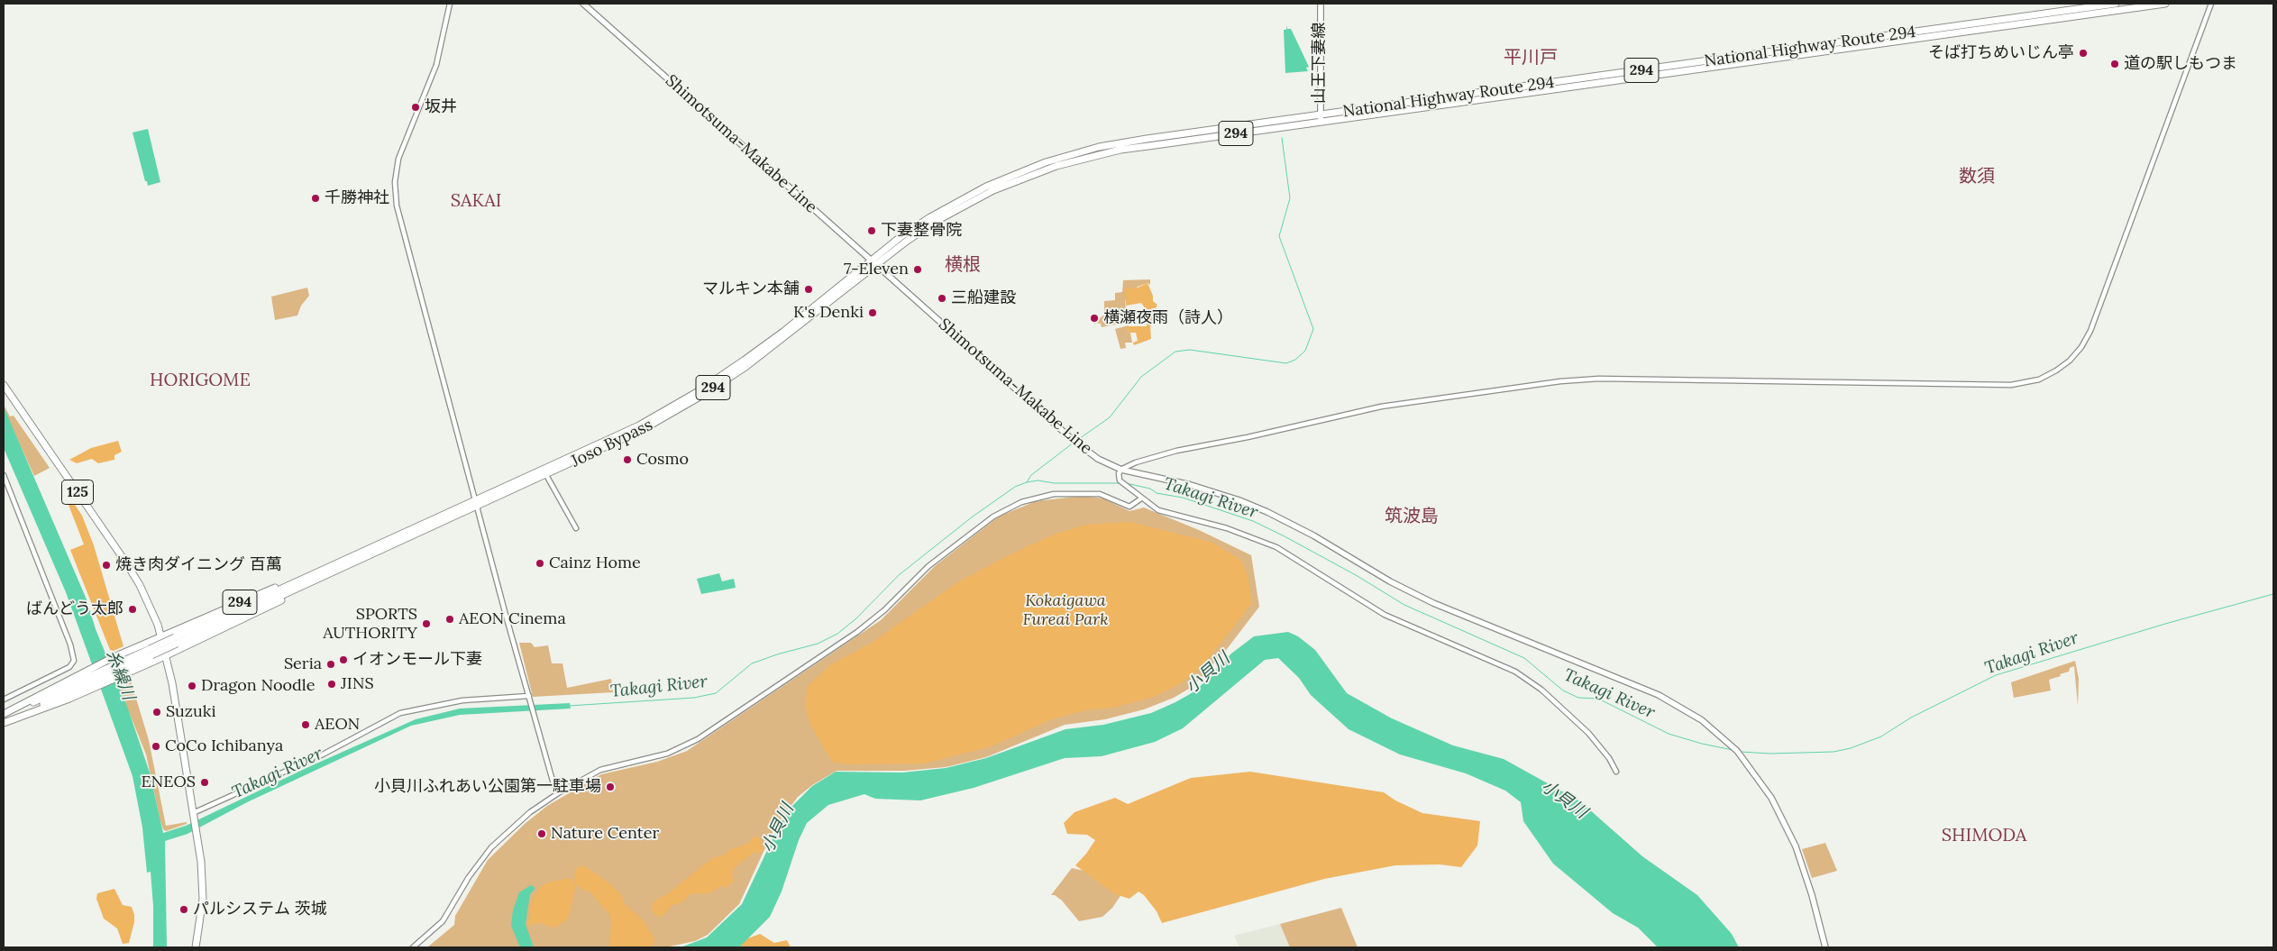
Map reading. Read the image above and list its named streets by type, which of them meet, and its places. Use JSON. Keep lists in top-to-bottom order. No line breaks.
{"streets":{"highway":["National Highway Route 294","294","Joso Bypass","125"],"main road":["山王下妻線","Shimotsuma-Makabe Line"]},"crossings":[["National Highway Route 294","山王下妻線"],["National Highway Route 294","Shimotsuma-Makabe Line"],["National Highway Route 294","Joso Bypass"],["294","Joso Bypass"],["294","125"],["Shimotsuma-Makabe Line","Joso Bypass"]],"districts":["平川戸","数須","SAKAI","横根","HORIGOME","筑波島","SHIMODA"],"water":["Takagi River","小貝川","糸繰川"],"parks":["Kokaigawa Fureai Park"],"places":["そば打ちめいじん亭","道の駅しもつま","坂井","千勝神社","下妻整骨院","7-Eleven","マルキン本舗","三船建設","K's Denki","横瀬夜雨（詩人）","Cosmo","Cainz Home","焼き肉ダイニング 百萬","ばんどう太郎","AEON Cinema","SPORTS AUTHORITY","イオンモール下妻","Seria","JINS","Dragon Noodle","Suzuki","AEON","CoCo Ichibanya","ENEOS","小貝川ふれあい公園第一駐車場","Nature Center","パルシステム 茨城"]}
